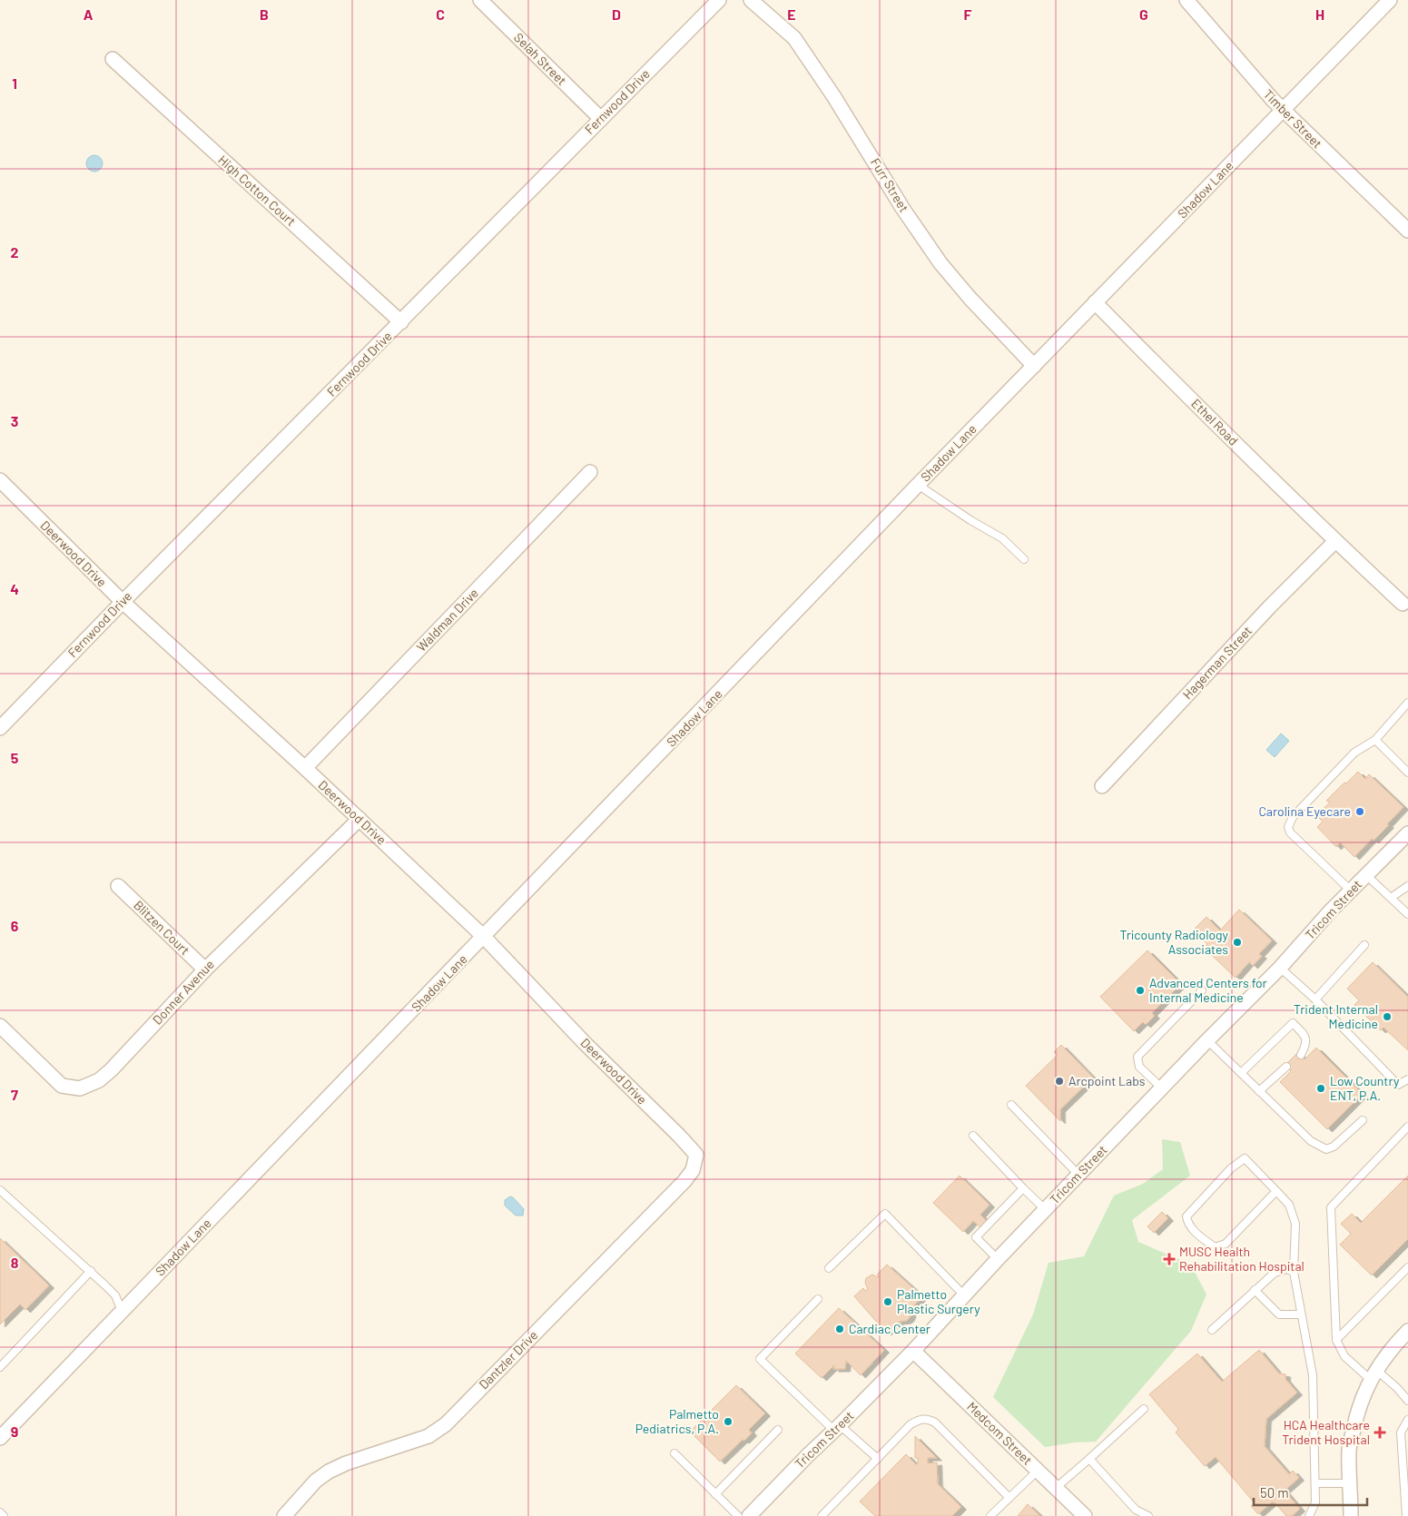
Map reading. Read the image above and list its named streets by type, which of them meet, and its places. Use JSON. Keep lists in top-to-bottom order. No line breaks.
{"streets":{"street":["Selah Street","Fernwood Drive","Timber Street","Furr Street","Shadow Lane","High Cotton Court","Ethel Road","Deerwood Drive","Waldman Drive","Hagerman Street","Tricom Street","Blitzen Court","Donner Avenue","Dantzler Drive","Medcom Street"]},"crossings":[["Selah Street","Fernwood Drive"],["Fernwood Drive","High Cotton Court"],["Fernwood Drive","Deerwood Drive"],["Timber Street","Shadow Lane"],["Furr Street","Shadow Lane"],["Shadow Lane","Ethel Road"],["Shadow Lane","Deerwood Drive"],["Ethel Road","Hagerman Street"],["Deerwood Drive","Waldman Drive"],["Deerwood Drive","Donner Avenue"],["Deerwood Drive","Dantzler Drive"],["Tricom Street","Medcom Street"],["Blitzen Court","Donner Avenue"]],"places":{"other":["Carolina Eyecare","Tricounty Radiology Associates","Advanced Centers for Internal Medicine","Trident Internal Medicine","Arcpoint Labs","Low Country ENT, P.A.","Palmetto Plastic Surgery","Cardiac Center","Palmetto Pediatrics, P.A."],"health":["MUSC Health Rehabilitation Hospital","HCA Healthcare Trident Hospital"]},"scale_bar":"50 m","grid":{"columns":["A","B","C","D","E","F","G","H"],"rows":["1","2","3","4","5","6","7","8","9"]}}
